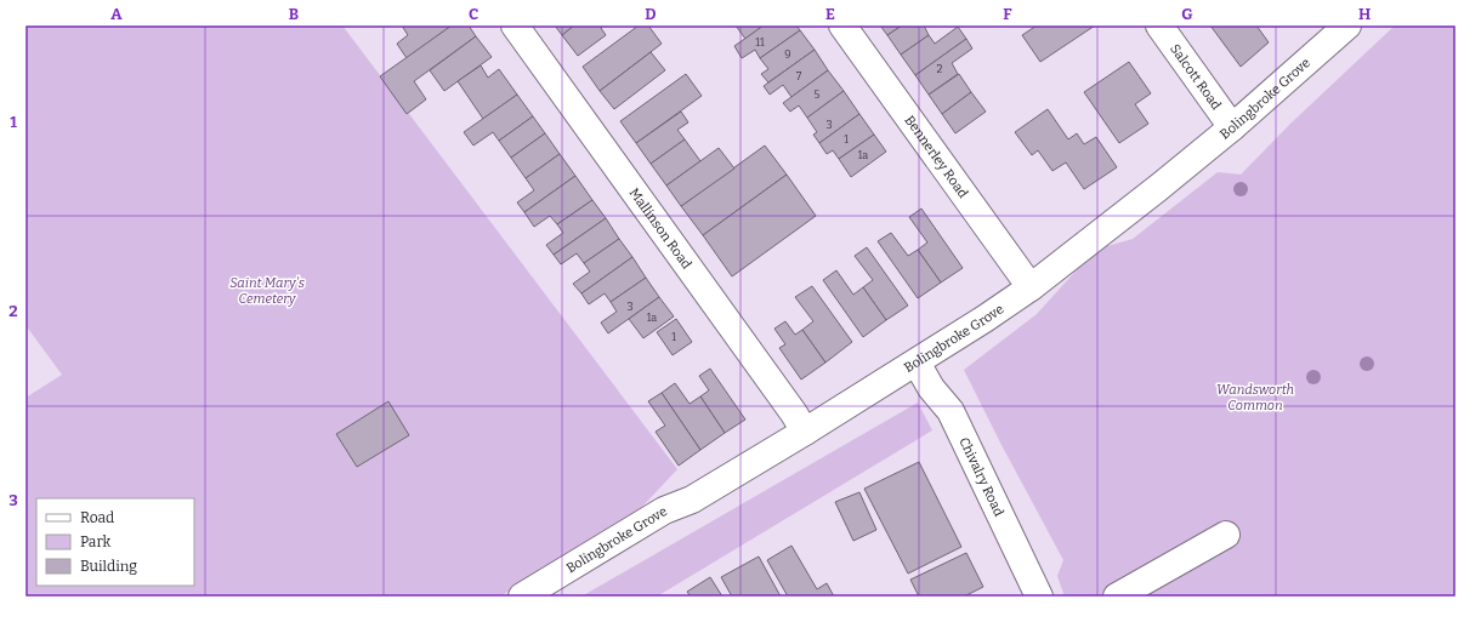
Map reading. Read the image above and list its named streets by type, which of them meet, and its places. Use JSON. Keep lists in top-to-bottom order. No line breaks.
{"streets":{"street":["Salcott Road","Bolingbroke Grove","Bennerley Road","Mallinson Road","Chivalry Road"]},"crossings":[["Salcott Road","Bolingbroke Grove"],["Bolingbroke Grove","Bennerley Road"],["Bolingbroke Grove","Mallinson Road"],["Bolingbroke Grove","Chivalry Road"]],"parks":["Saint Mary's Cemetery","Wandsworth Common"],"house_numbers":["11","9","2","7","5","3","1","1a","3","1a","1"],"legend":["Road","Park","Building"],"grid":{"columns":["A","B","C","D","E","F","G","H"],"rows":["1","2","3"]}}
